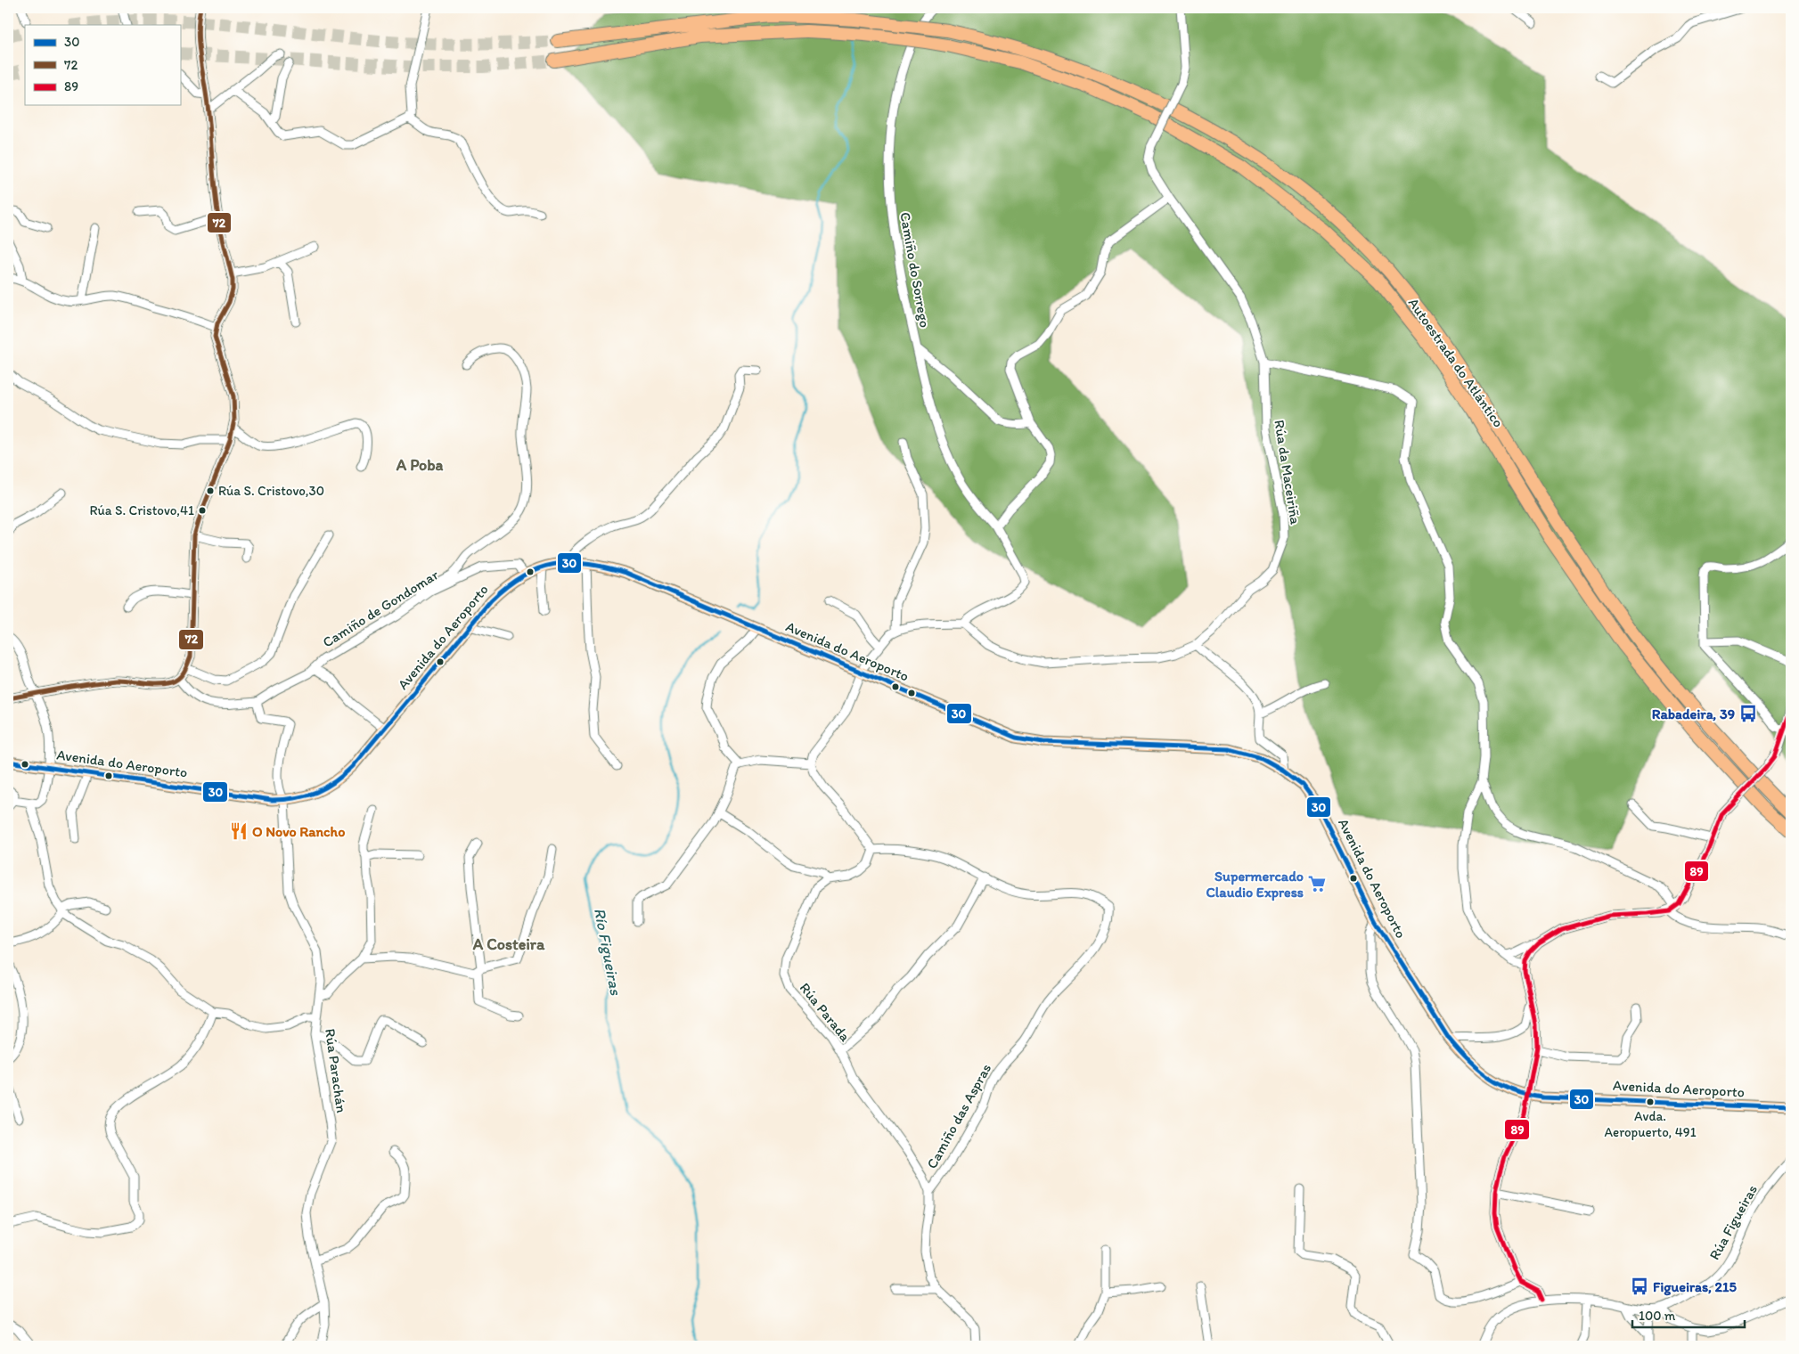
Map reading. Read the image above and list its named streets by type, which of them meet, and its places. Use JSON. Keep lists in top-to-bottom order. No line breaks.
{"streets":{"highway":["Autoestrada do Atlántico"],"main road":["Avenida do Aeroporto"],"street":["Camiño do Sorrego","Rúa da Maceiriña","Camiño de Gondomar","Rúa Parada","Rúa Parachán","Camiño das Aspras","Rúa Figueiras"]},"crossings":[["Camiño do Sorrego","Rúa da Maceiriña"],["Camiño de Gondomar","Avenida do Aeroporto"],["Avenida do Aeroporto","Rúa Parachán"],["Rúa Parada","Camiño das Aspras"]],"districts":["A Poba","A Costeira"],"water":["Río Figueiras"],"places":{"other":["Rúa S. Cristovo,30","Rúa S. Cristovo,41","Avda. Aeropuerto, 491"],"bus stop":["Rabadeira, 39","Figueiras, 215"],"restaurant":["O Novo Rancho"],"supermarket":["Supermercado Claudio Express"]},"lines":["transit line 72","transit line 30","transit line 89"],"legend":["30","72","89"],"scale_bar":"100 m"}
